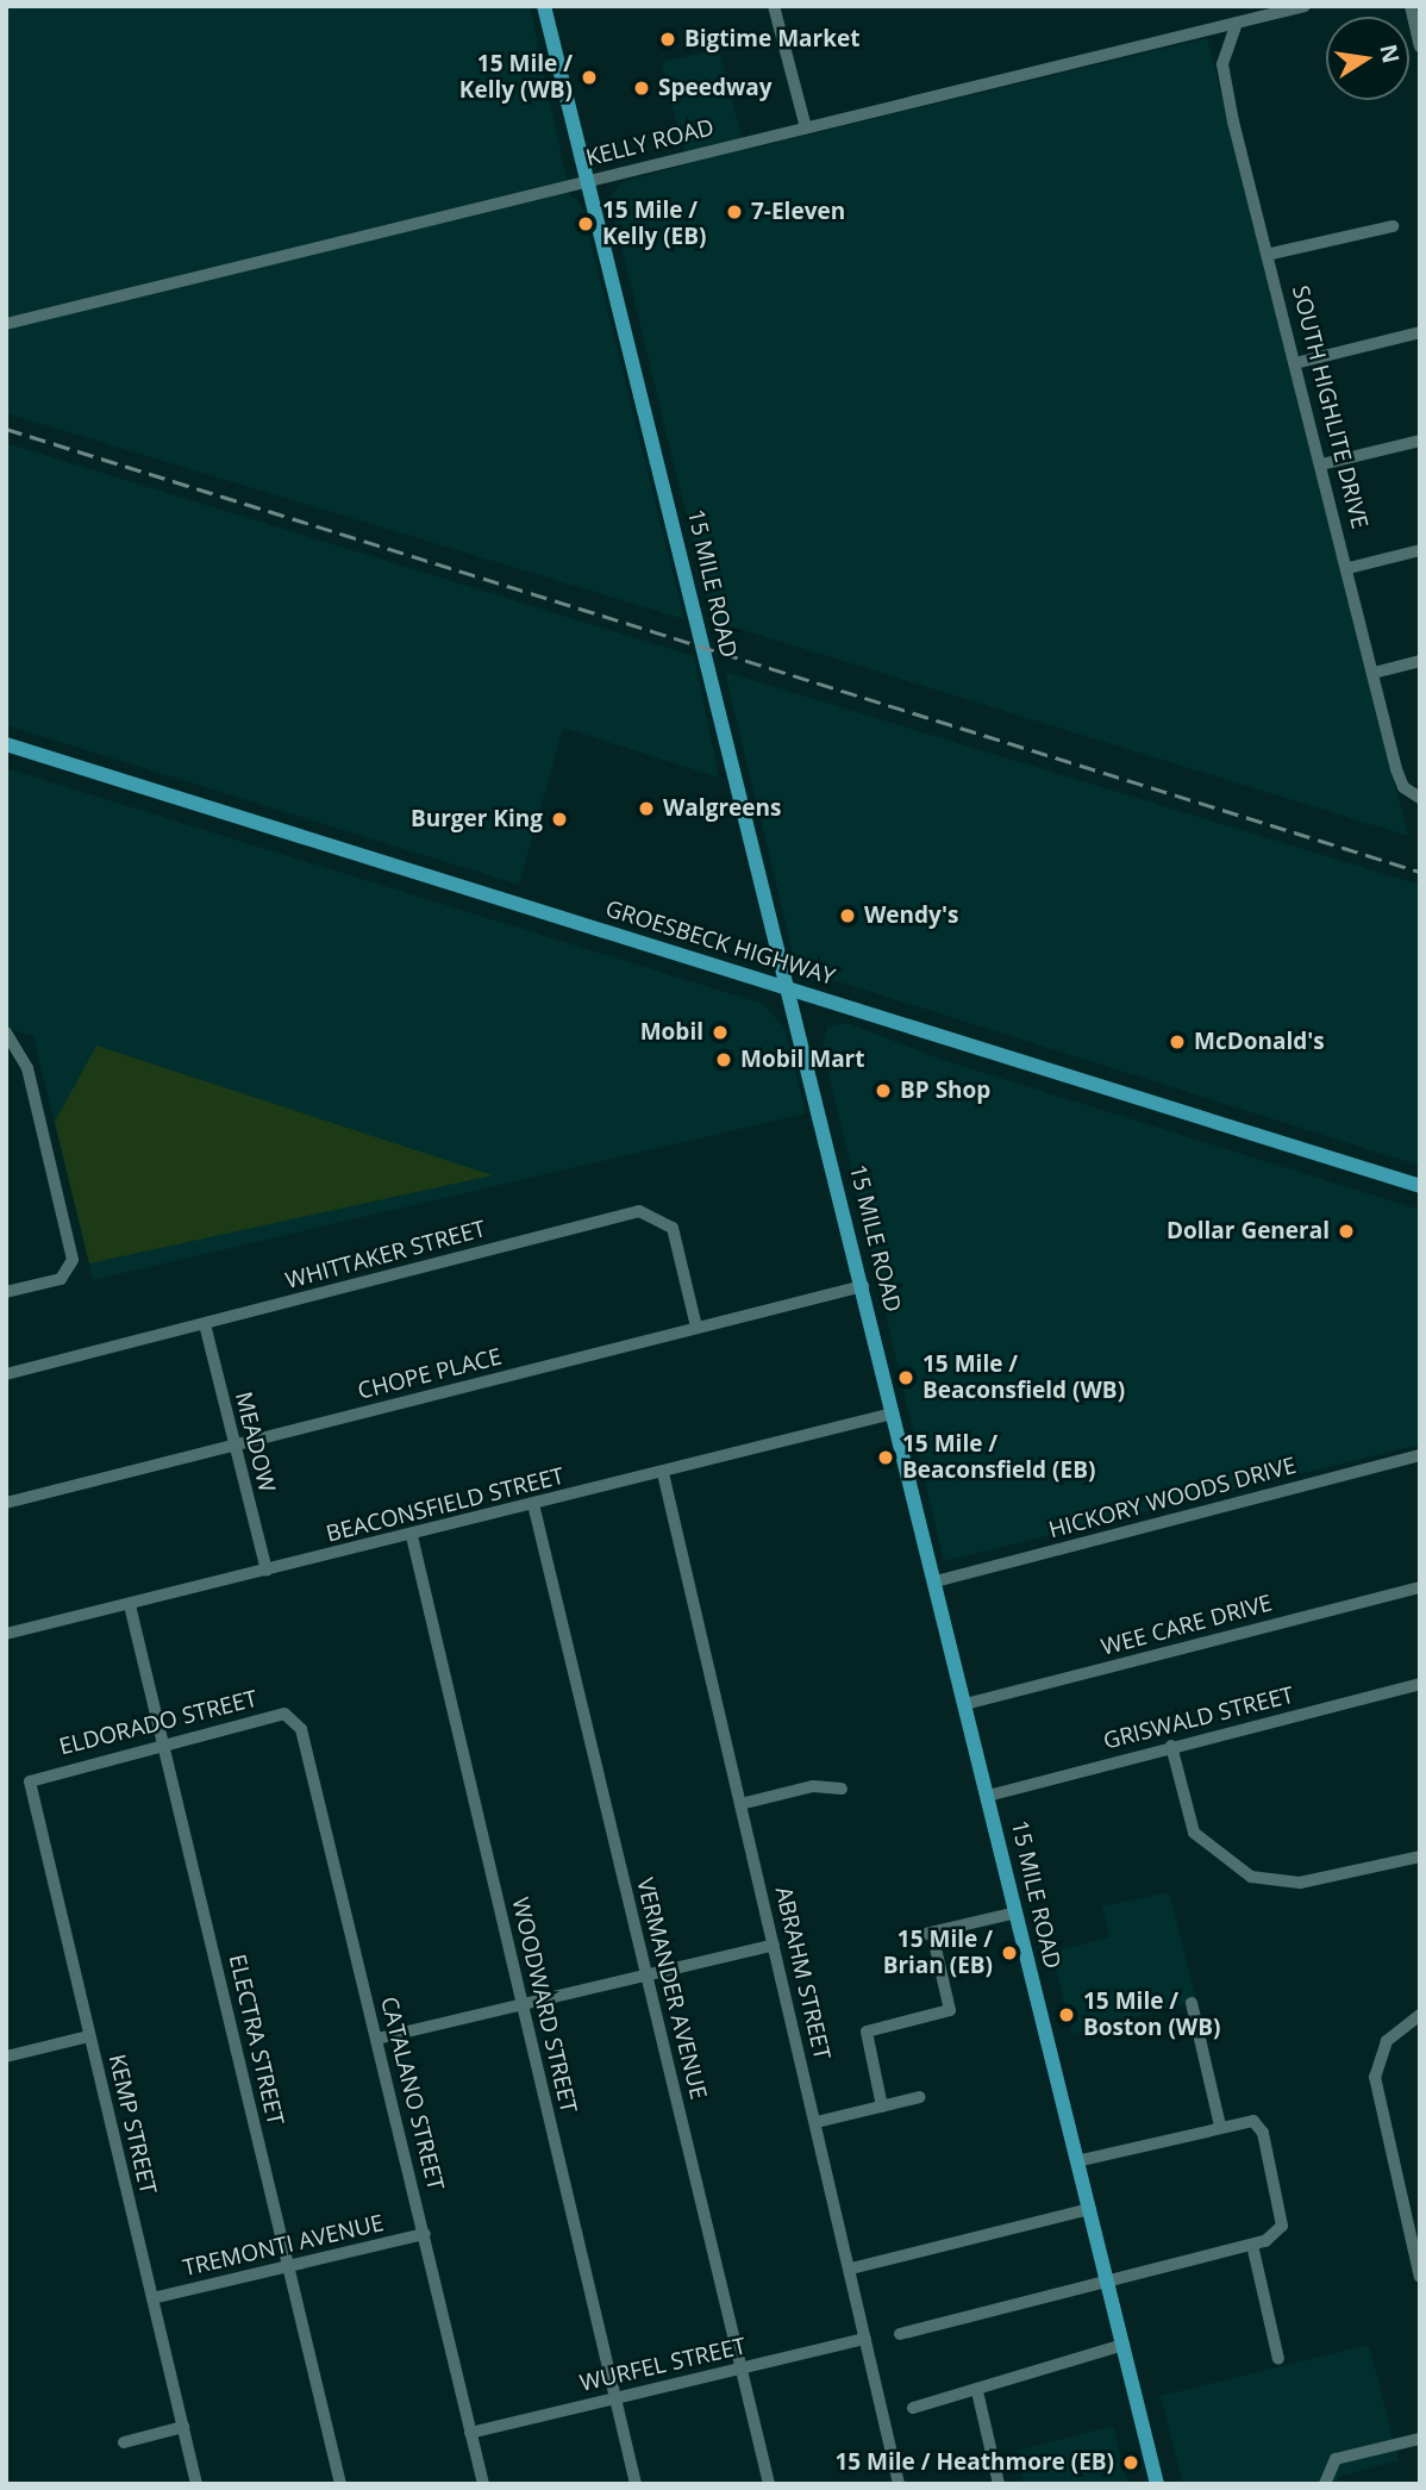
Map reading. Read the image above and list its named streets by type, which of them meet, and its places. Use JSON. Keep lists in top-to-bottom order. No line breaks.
{"streets":{"main road":["15 MILE ROAD","GROESBECK HIGHWAY"],"street":["KELLY ROAD","SOUTH HIGHLITE DRIVE","WHITTAKER STREET","CHOPE PLACE","MEADOW","HICKORY WOODS DRIVE","BEACONSFIELD STREET","WEE CARE DRIVE","GRISWALD STREET","ELDORADO STREET","ABRAHM STREET","VERMANDER AVENUE","WOODWARD STREET","ELECTRA STREET","CATALANO STREET","KEMP STREET","TREMONTI AVENUE","WURFEL STREET"]},"crossings":[["KELLY ROAD","SOUTH HIGHLITE DRIVE"],["KELLY ROAD","15 MILE ROAD"],["15 MILE ROAD","GROESBECK HIGHWAY"],["15 MILE ROAD","CHOPE PLACE"],["15 MILE ROAD","HICKORY WOODS DRIVE"],["15 MILE ROAD","BEACONSFIELD STREET"],["15 MILE ROAD","WEE CARE DRIVE"],["15 MILE ROAD","GRISWALD STREET"],["WHITTAKER STREET","CHOPE PLACE"],["WHITTAKER STREET","MEADOW"],["CHOPE PLACE","MEADOW"],["MEADOW","BEACONSFIELD STREET"],["BEACONSFIELD STREET","ABRAHM STREET"],["BEACONSFIELD STREET","VERMANDER AVENUE"],["BEACONSFIELD STREET","WOODWARD STREET"],["BEACONSFIELD STREET","ELECTRA STREET"],["ELDORADO STREET","ELECTRA STREET"],["ELDORADO STREET","CATALANO STREET"],["ELDORADO STREET","KEMP STREET"],["ABRAHM STREET","WURFEL STREET"],["VERMANDER AVENUE","WURFEL STREET"],["WOODWARD STREET","WURFEL STREET"],["ELECTRA STREET","TREMONTI AVENUE"],["CATALANO STREET","TREMONTI AVENUE"],["CATALANO STREET","WURFEL STREET"],["KEMP STREET","TREMONTI AVENUE"]],"places":["Bigtime Market","15 Mile / Kelly (WB)","Speedway","7-Eleven","15 Mile / Kelly (EB)","Walgreens","Burger King","Wendy's","Mobil","McDonald's","Mobil Mart","BP Shop","Dollar General","15 Mile / Beaconsfield (WB)","15 Mile / Beaconsfield (EB)","15 Mile / Brian (EB)","15 Mile / Boston (WB)","15 Mile / Heathmore (EB)"],"north":"right"}
